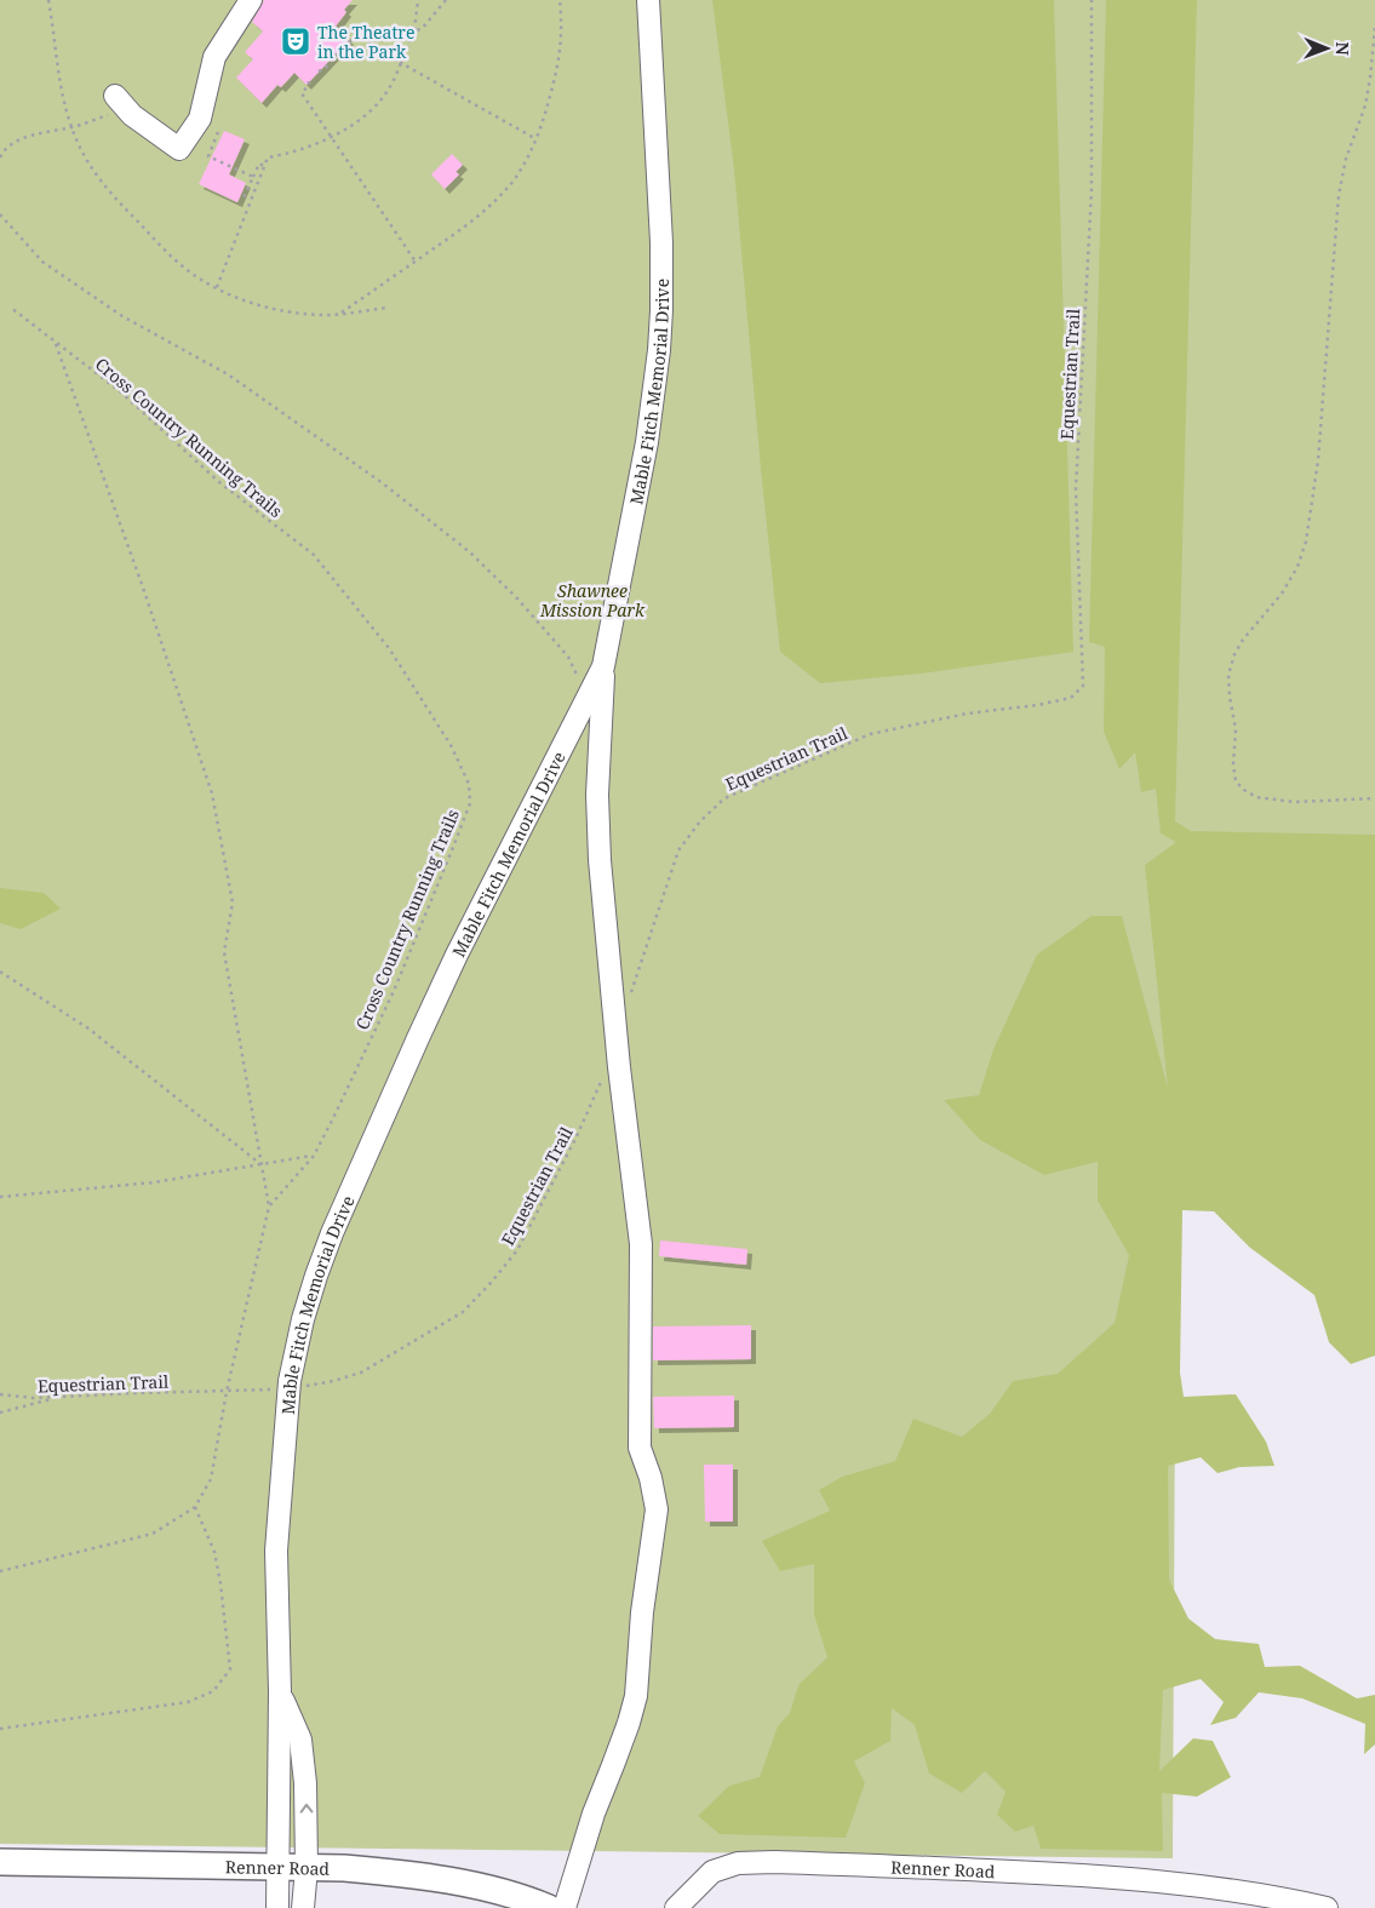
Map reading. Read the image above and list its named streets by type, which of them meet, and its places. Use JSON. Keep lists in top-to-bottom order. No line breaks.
{"streets":{"main road":["Renner Road"],"street":["Mable Fitch Memorial Drive"],"path":["Equestrian Trail","Cross Country Running Trails"]},"crossings":[["Equestrian Trail","Mable Fitch Memorial Drive"],["Equestrian Trail","Cross Country Running Trails"],["Mable Fitch Memorial Drive","Renner Road"]],"parks":["Shawnee Mission Park"],"places":{"theatre":["The Theatre in the Park"]},"north":"right"}
